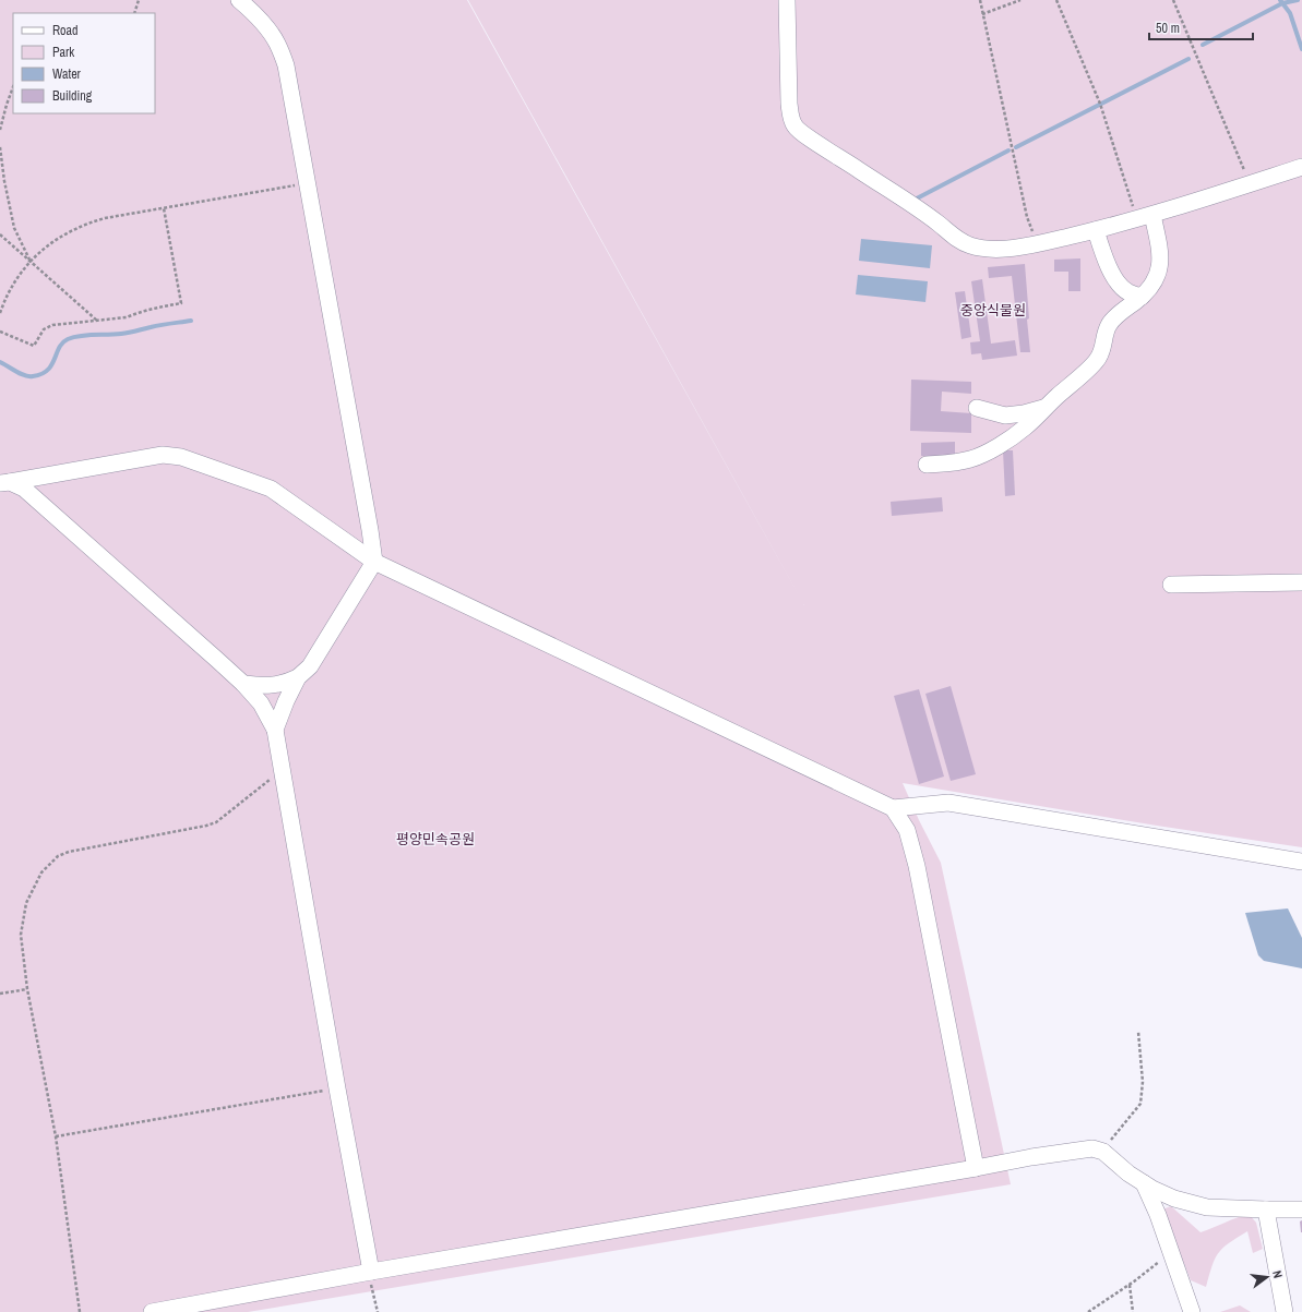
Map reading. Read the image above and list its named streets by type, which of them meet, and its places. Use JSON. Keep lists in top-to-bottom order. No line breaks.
{"parks":["중앙식물원","평양민속공원"],"legend":["Road","Park","Water","Building"],"scale_bar":"50 m","north":"right"}
